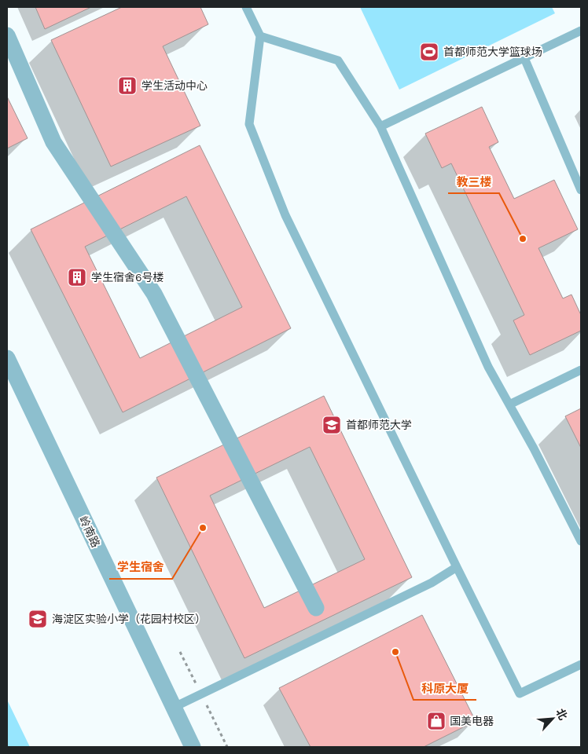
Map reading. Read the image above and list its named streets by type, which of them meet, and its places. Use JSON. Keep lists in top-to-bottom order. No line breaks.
{"streets":{"street":["岭南路"]},"places":{"sports":["首都师范大学篮球场"],"building":["学生活动中心","学生宿舍6号楼"],"other":["教三楼","学生宿舍","科原大厦"],"school or university":["首都师范大学","海淀区实验小学（花园村校区）"],"shop":["国美电器"]},"north":"top right"}
